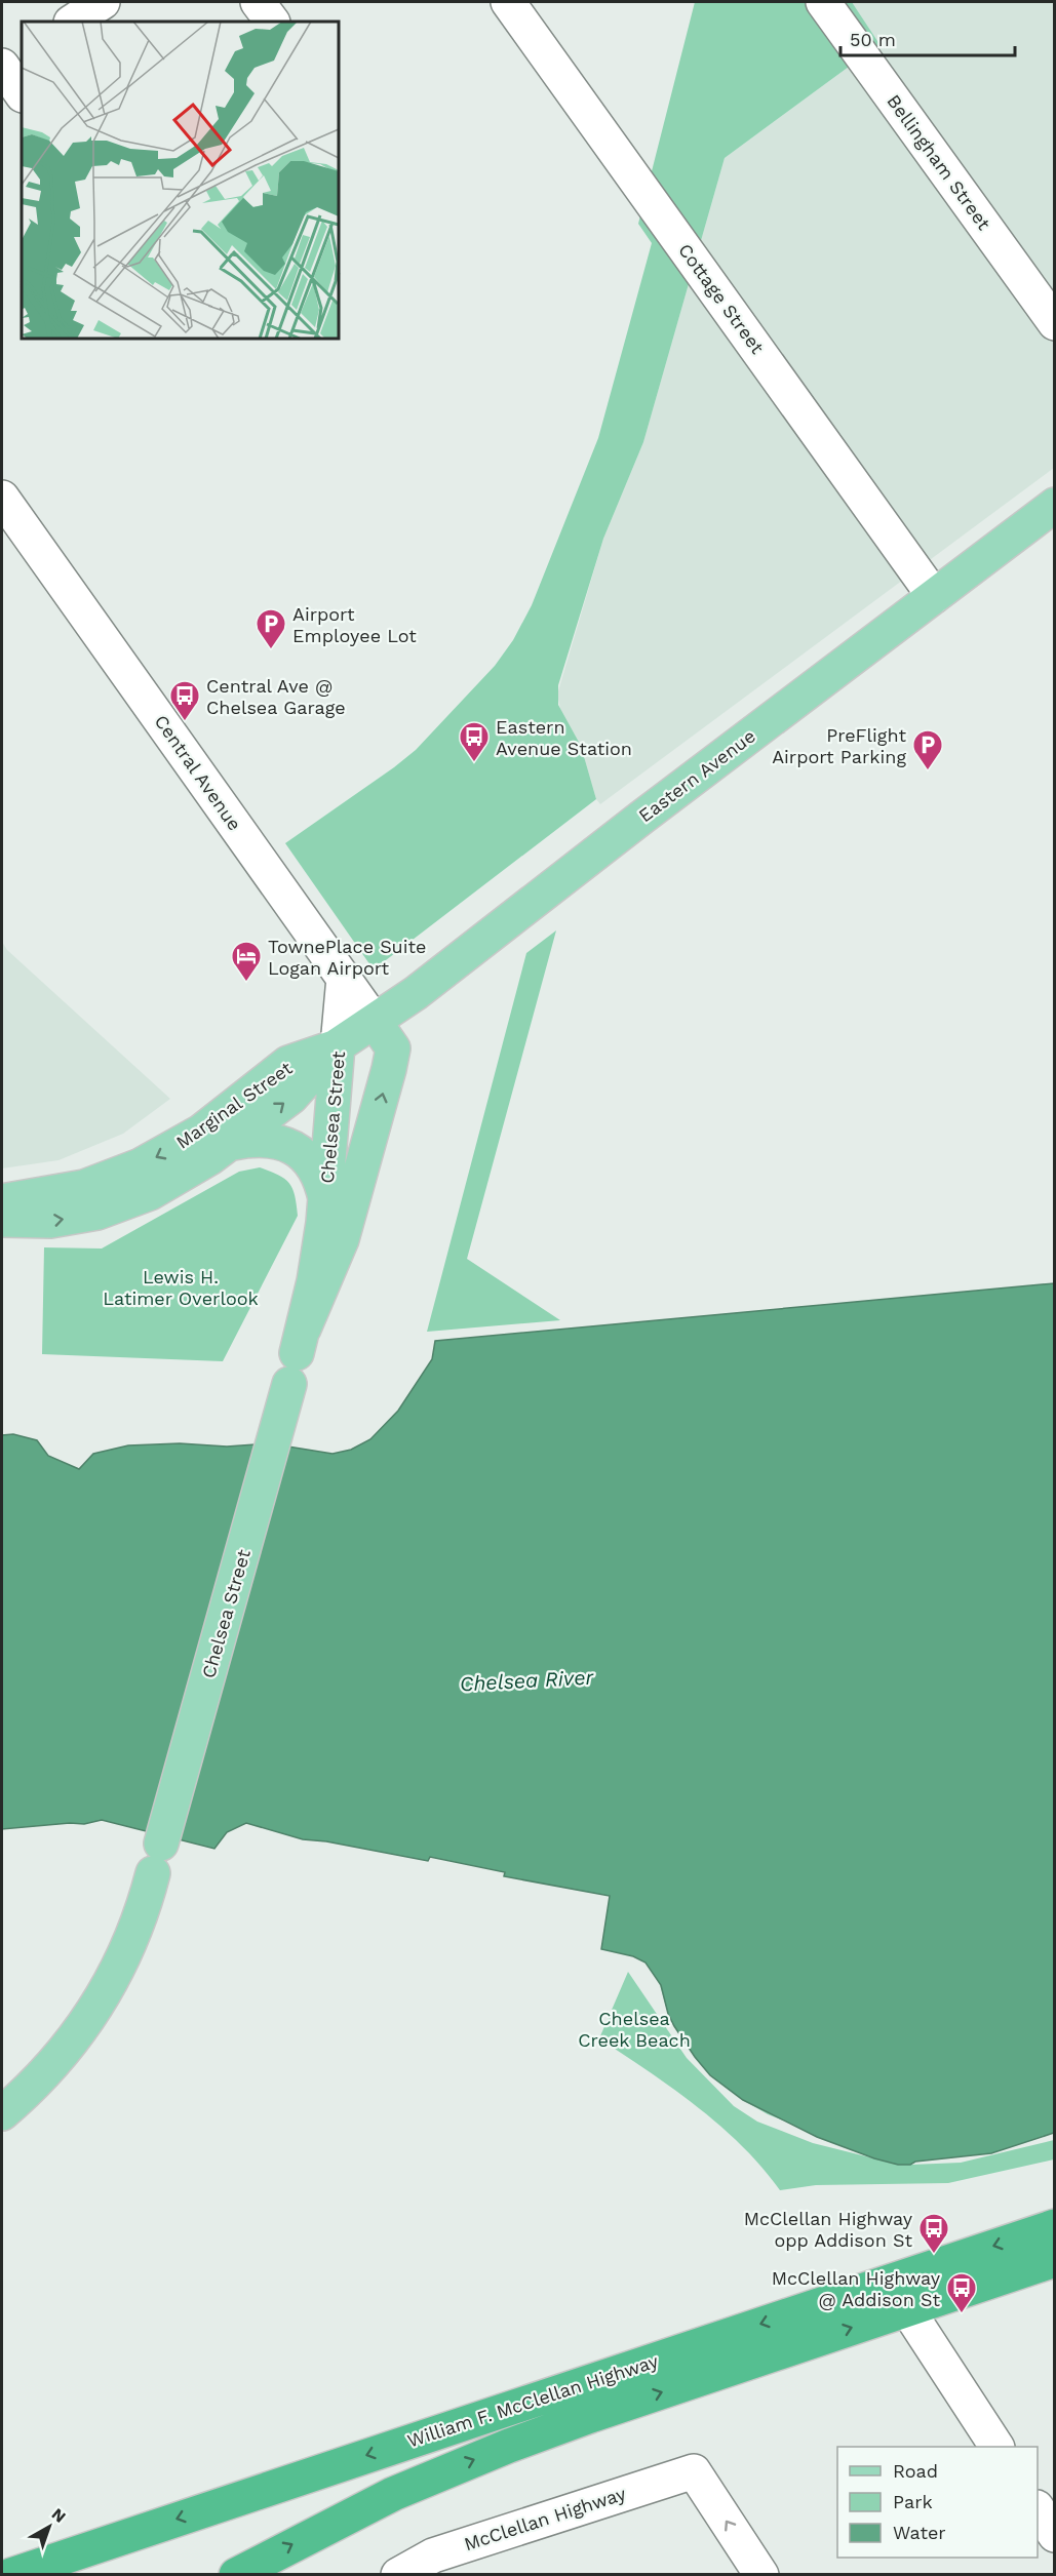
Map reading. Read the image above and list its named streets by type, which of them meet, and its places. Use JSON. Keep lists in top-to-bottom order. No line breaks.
{"streets":{"highway":["William F. McClellan Highway"],"main road":["Eastern Avenue","Marginal Street","Chelsea Street"],"street":["Bellingham Street","Cottage Street","Central Avenue","McClellan Highway"]},"crossings":[["Cottage Street","Eastern Avenue"],["Central Avenue","Eastern Avenue"],["Central Avenue","Chelsea Street"],["Eastern Avenue","Marginal Street"],["Eastern Avenue","Chelsea Street"],["Marginal Street","Chelsea Street"]],"one_way":["McClellan Highway"],"water":["Chelsea River"],"parks":["Lewis H. Latimer Overlook","Chelsea Creek Beach"],"places":{"parking":["Airport Employee Lot","PreFlight Airport Parking"],"bus stop":["Central Ave @ Chelsea Garage","Eastern Avenue Station","McClellan Highway opp Addison St","McClellan Highway @ Addison St"],"hotel":["TownePlace Suite Logan Airport"]},"legend":["Road","Park","Water"],"scale_bar":"50 m","north":"top right"}
